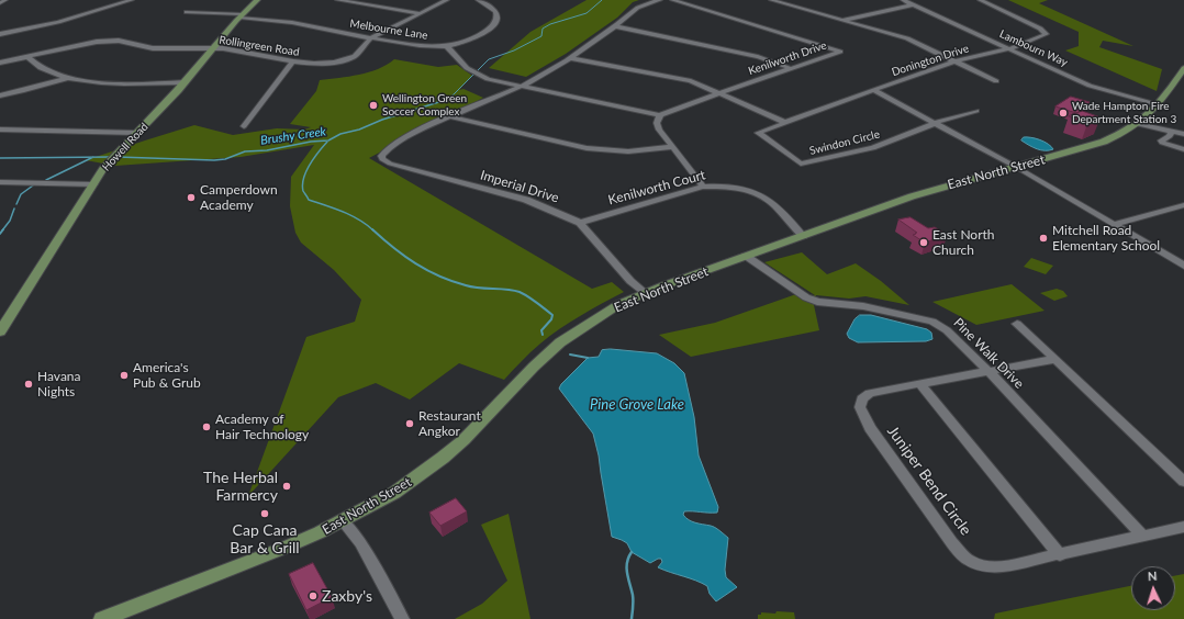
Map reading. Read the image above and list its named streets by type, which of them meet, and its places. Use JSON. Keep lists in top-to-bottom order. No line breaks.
{"streets":{"main road":["Howell Road","East North Street"],"street":["Melbourne Lane","Rollingreen Road","Lambourn Way","Kenilworth Drive","Donington Drive","Swindon Circle","Imperial Drive","Kenilworth Court","Pine Walk Drive","Juniper Bend Circle"]},"crossings":[["Melbourne Lane","Rollingreen Road"],["Melbourne Lane","Howell Road"],["Rollingreen Road","Howell Road"],["Lambourn Way","Donington Drive"],["Lambourn Way","East North Street"],["Donington Drive","Swindon Circle"],["East North Street","Imperial Drive"],["East North Street","Kenilworth Court"],["East North Street","Pine Walk Drive"],["Imperial Drive","Kenilworth Court"],["Pine Walk Drive","Juniper Bend Circle"]],"water":["Brushy Creek","Pine Grove Lake"],"places":["Wellington Green Soccer Complex","Wade Hampton Fire Department Station 3","Camperdown Academy","Mitchell Road Elementary School","East North Church","America's Pub & Grub","Havana Nights","Restaurant Angkor","Academy of Hair Technology","The Herbal Farmercy","Cap Cana Bar & Grill","Zaxby's"],"north":"top"}
